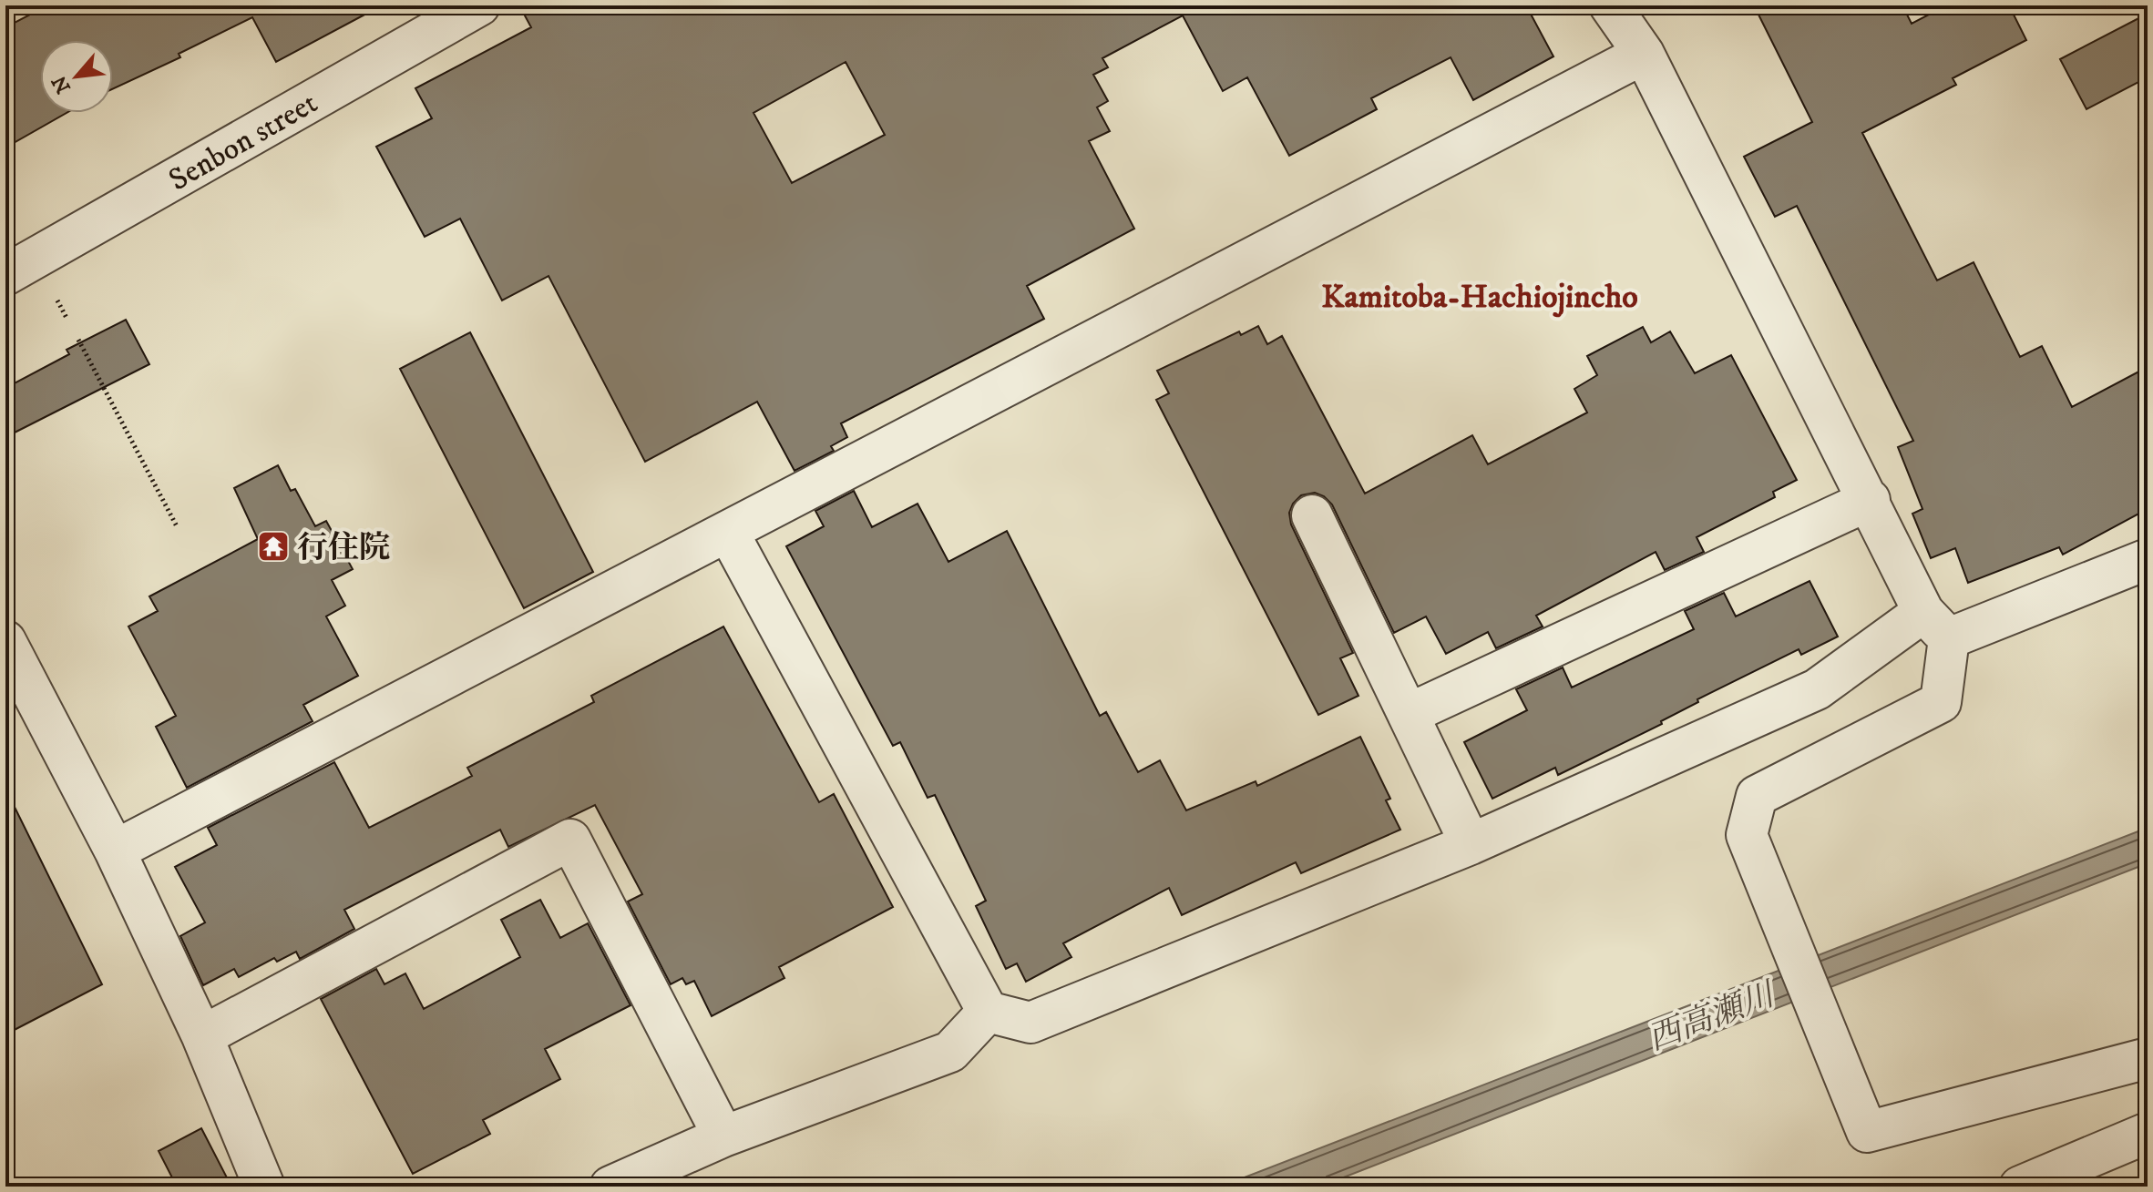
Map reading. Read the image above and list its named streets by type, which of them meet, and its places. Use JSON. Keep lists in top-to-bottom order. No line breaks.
{"streets":{"street":["Senbon street"]},"districts":["Kamitoba-Hachiojincho"],"water":["西高瀬川"],"places":{"temple":["行住院"]},"north":"bottom left"}
